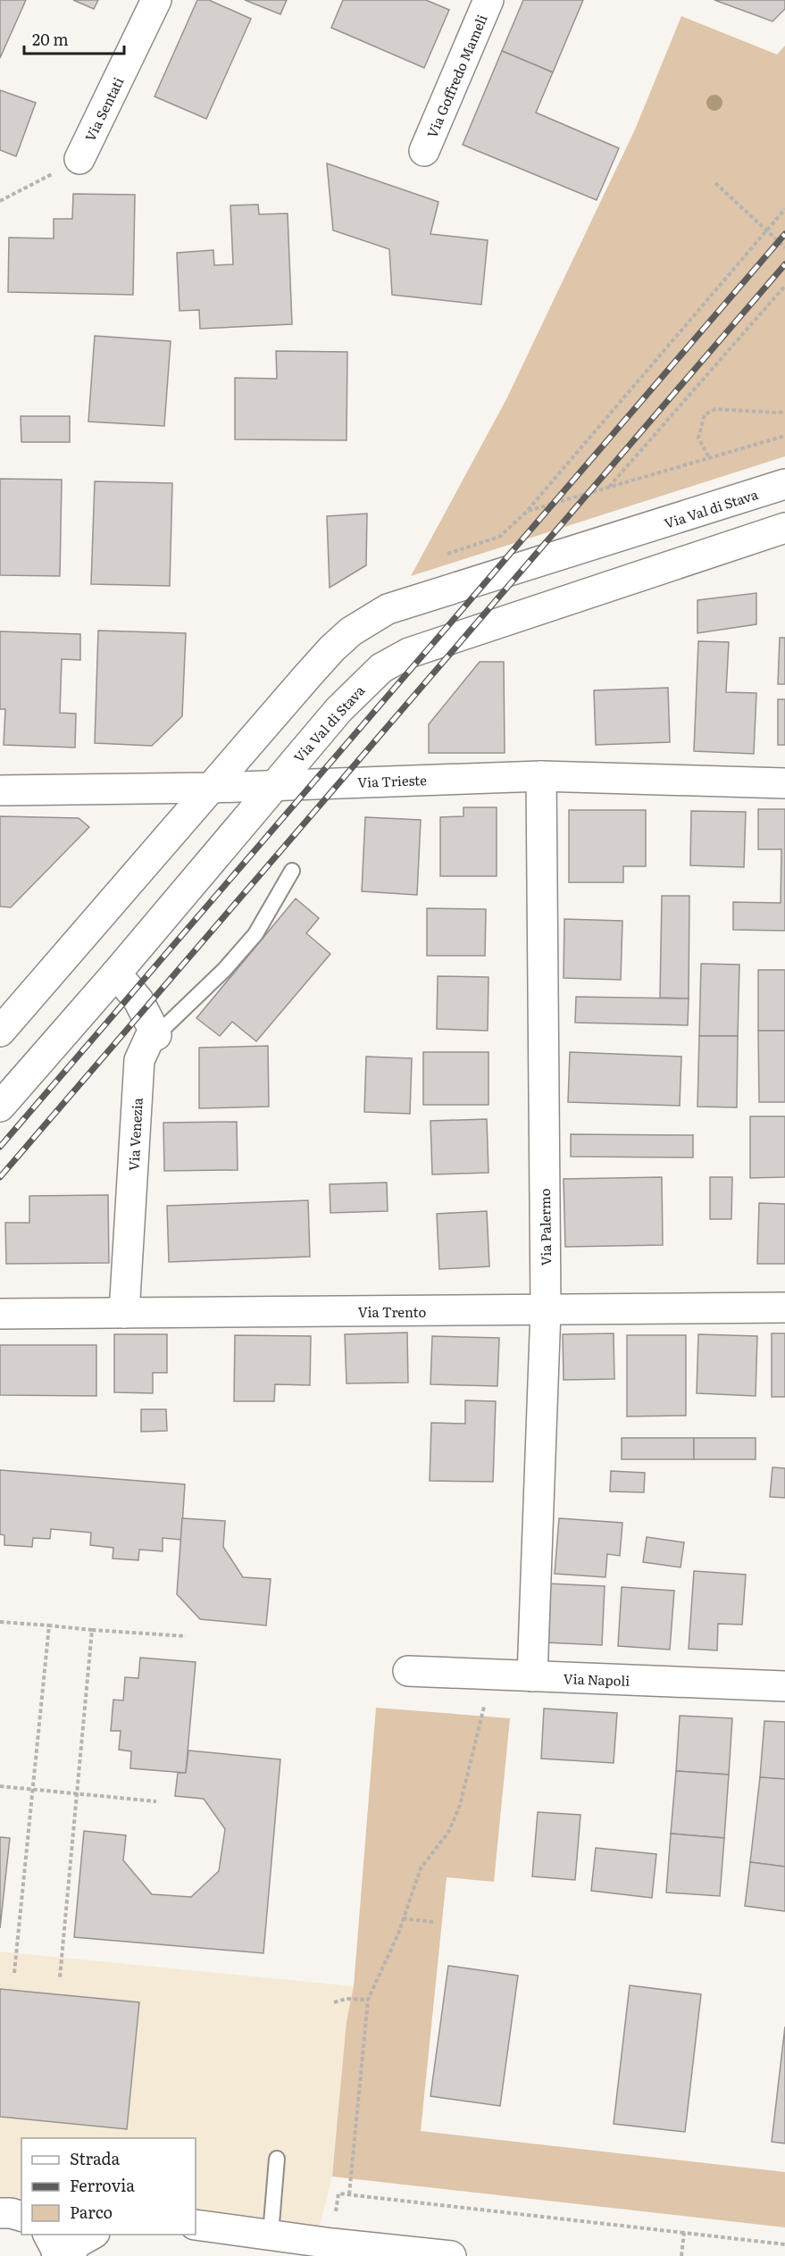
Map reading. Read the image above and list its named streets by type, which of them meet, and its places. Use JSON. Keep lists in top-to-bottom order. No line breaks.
{"streets":{"street":["Via Goffredo Mameli","Via Sentati","Via Val di Stava","Via Trieste","Via Venezia","Via Palermo","Via Trento","Via Napoli"]},"crossings":[["Via Val di Stava","Via Trieste"],["Via Trieste","Via Palermo"],["Via Venezia","Via Trento"],["Via Palermo","Via Trento"],["Via Palermo","Via Napoli"]],"legend":["Strada","Ferrovia","Parco"],"scale_bar":"20 m"}
